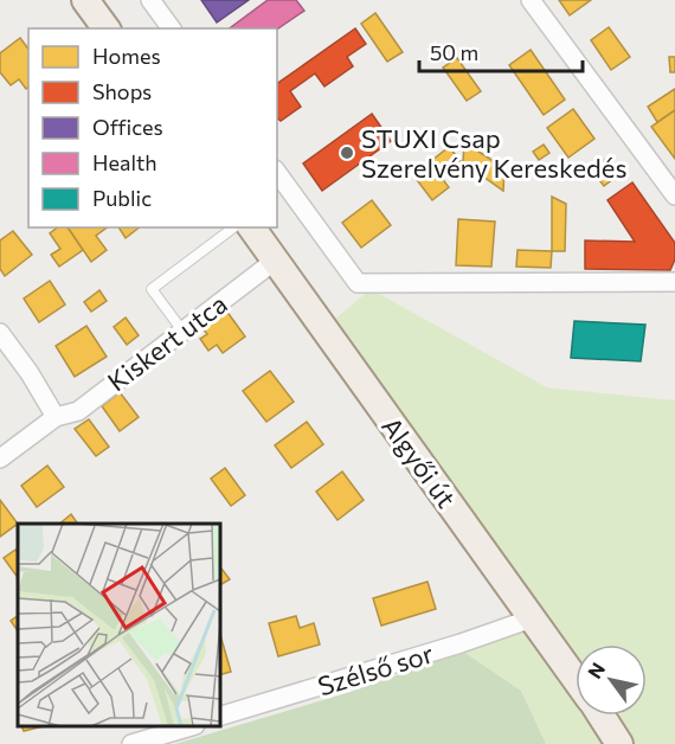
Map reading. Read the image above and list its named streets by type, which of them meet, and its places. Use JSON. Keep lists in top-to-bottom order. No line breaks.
{"streets":{"main road":["Algyői út"],"street":["Kiskert utca","Szélső sor"]},"crossings":[["Kiskert utca","Algyői út"],["Algyői út","Szélső sor"]],"places":["STUXI Csap Szerelvény Kereskedés"],"legend":["Homes","Shops","Offices","Health","Public"],"scale_bar":"50 m","north":"top left"}
